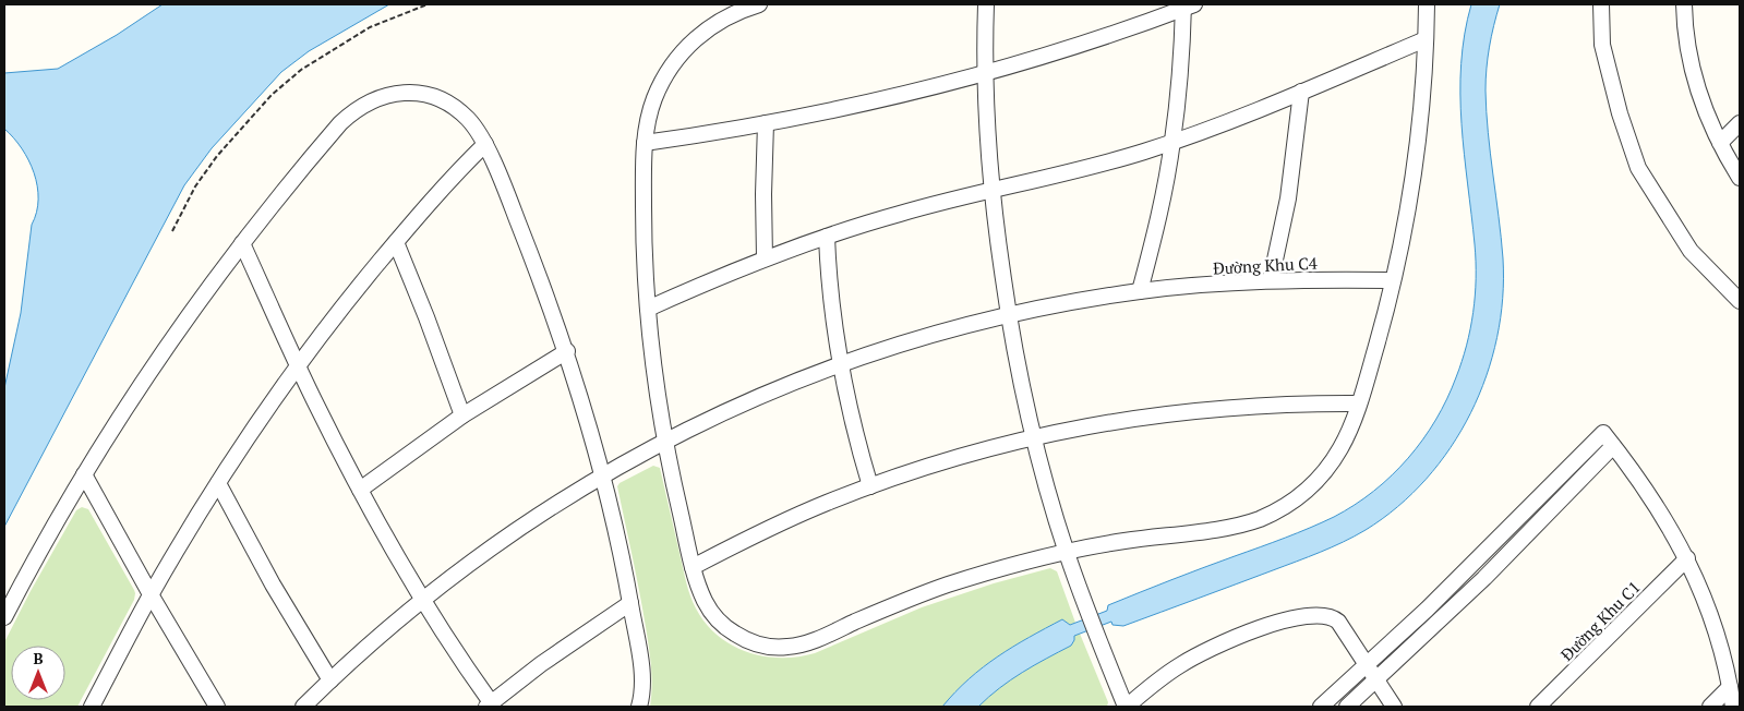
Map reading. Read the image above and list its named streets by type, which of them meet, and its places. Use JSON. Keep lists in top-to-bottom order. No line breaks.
{"streets":{"street":["Đường Khu C4","Đường Khu C1"]},"north":"top"}
